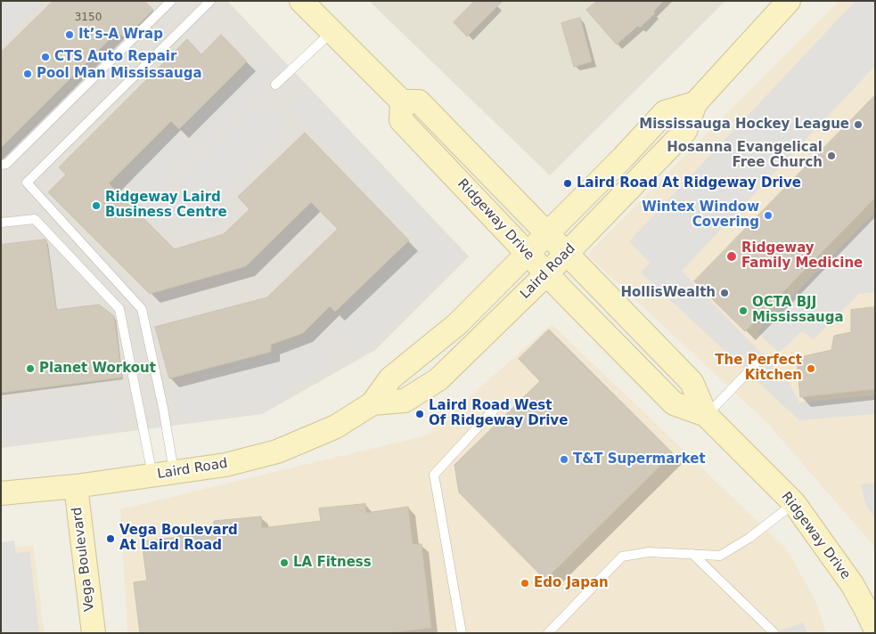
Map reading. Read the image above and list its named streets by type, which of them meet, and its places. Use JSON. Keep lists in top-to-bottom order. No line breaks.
{"streets":{"street":["Ridgeway Drive","Laird Road","Vega Boulevard"]},"crossings":[["Ridgeway Drive","Laird Road"],["Laird Road","Vega Boulevard"]],"places":["It’s-A Wrap","CTS Auto Repair","Pool Man Mississauga","Mississauga Hockey League","Hosanna Evangelical Free Church","Laird Road At Ridgeway Drive","Ridgeway Laird Business Centre","Wintex Window Covering","Ridgeway Family Medicine","HollisWealth","OCTA BJJ Mississauga","Planet Workout","The Perfect Kitchen","Laird Road West Of Ridgeway Drive","T&T Supermarket","Vega Boulevard At Laird Road","LA Fitness","Edo Japan"],"house_numbers":["3150"]}
